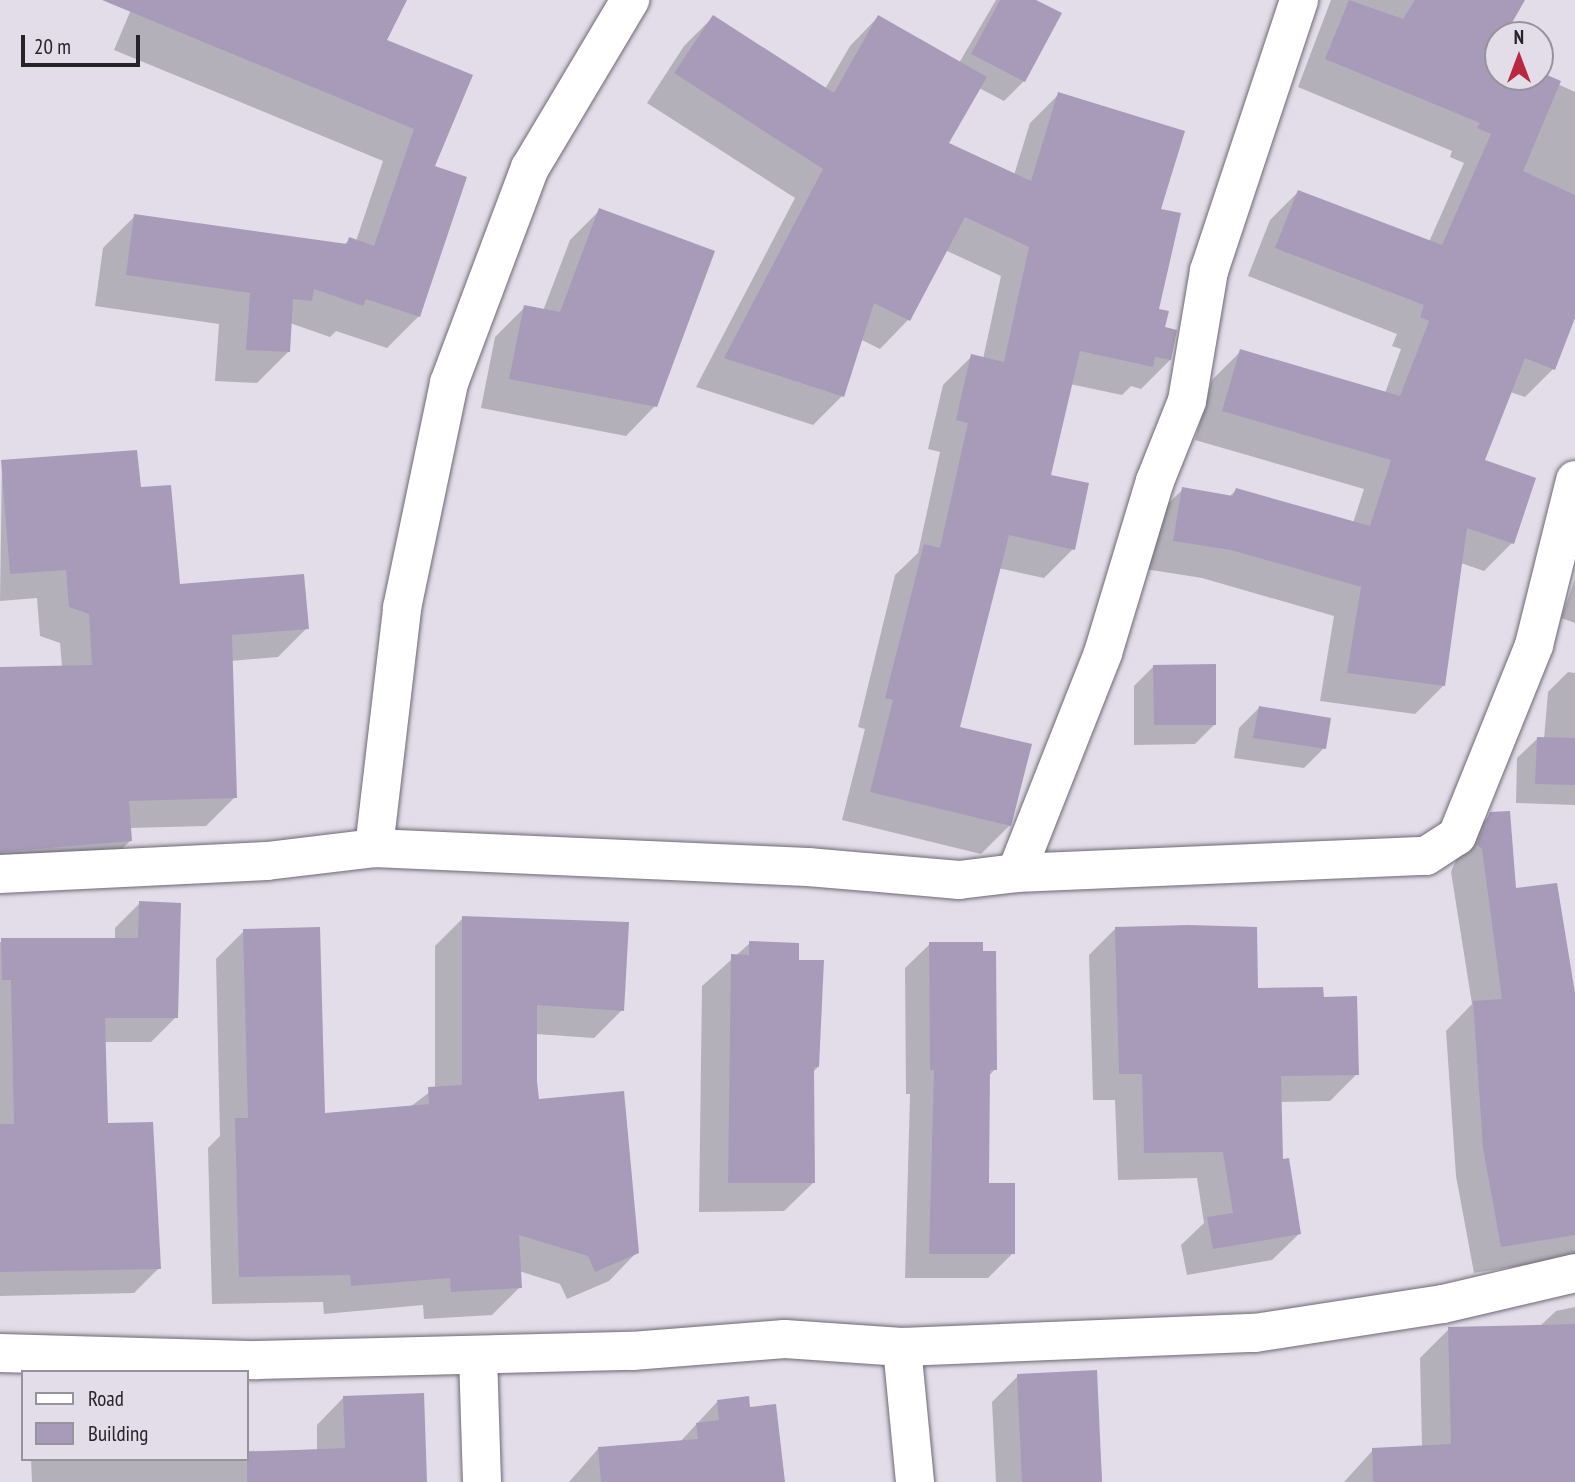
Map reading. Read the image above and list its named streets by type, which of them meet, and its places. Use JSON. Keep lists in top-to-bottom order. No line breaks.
{"legend":["Road","Building"],"scale_bar":"20 m","north":"top"}
